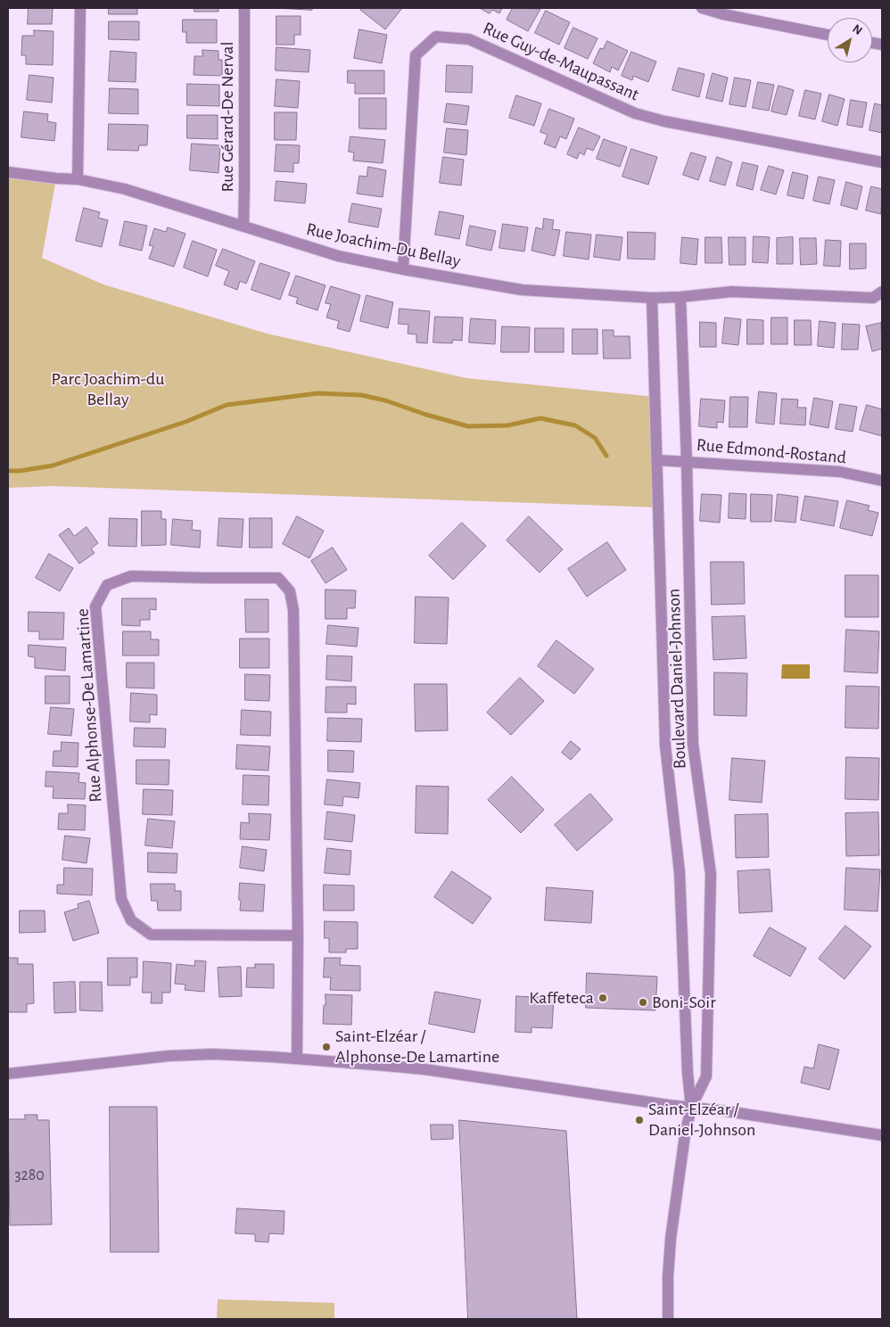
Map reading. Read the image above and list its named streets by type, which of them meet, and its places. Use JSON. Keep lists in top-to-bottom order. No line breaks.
{"streets":{"street":["Rue Guy-de-Maupassant","Rue Gérard-De Nerval","Rue Joachim-Du Bellay","Rue Edmond-Rostand","Boulevard Daniel-Johnson","Rue Alphonse-De Lamartine"]},"crossings":[["Rue Guy-de-Maupassant","Rue Joachim-Du Bellay"],["Rue Gérard-De Nerval","Rue Joachim-Du Bellay"],["Rue Joachim-Du Bellay","Boulevard Daniel-Johnson"],["Rue Edmond-Rostand","Boulevard Daniel-Johnson"]],"parks":["Parc Joachim-du Bellay"],"places":["Kaffeteca","Boni-Soir","Saint-Elzéar / Alphonse-De Lamartine","Saint-Elzéar / Daniel-Johnson"],"house_numbers":["3280"],"north":"top right"}
